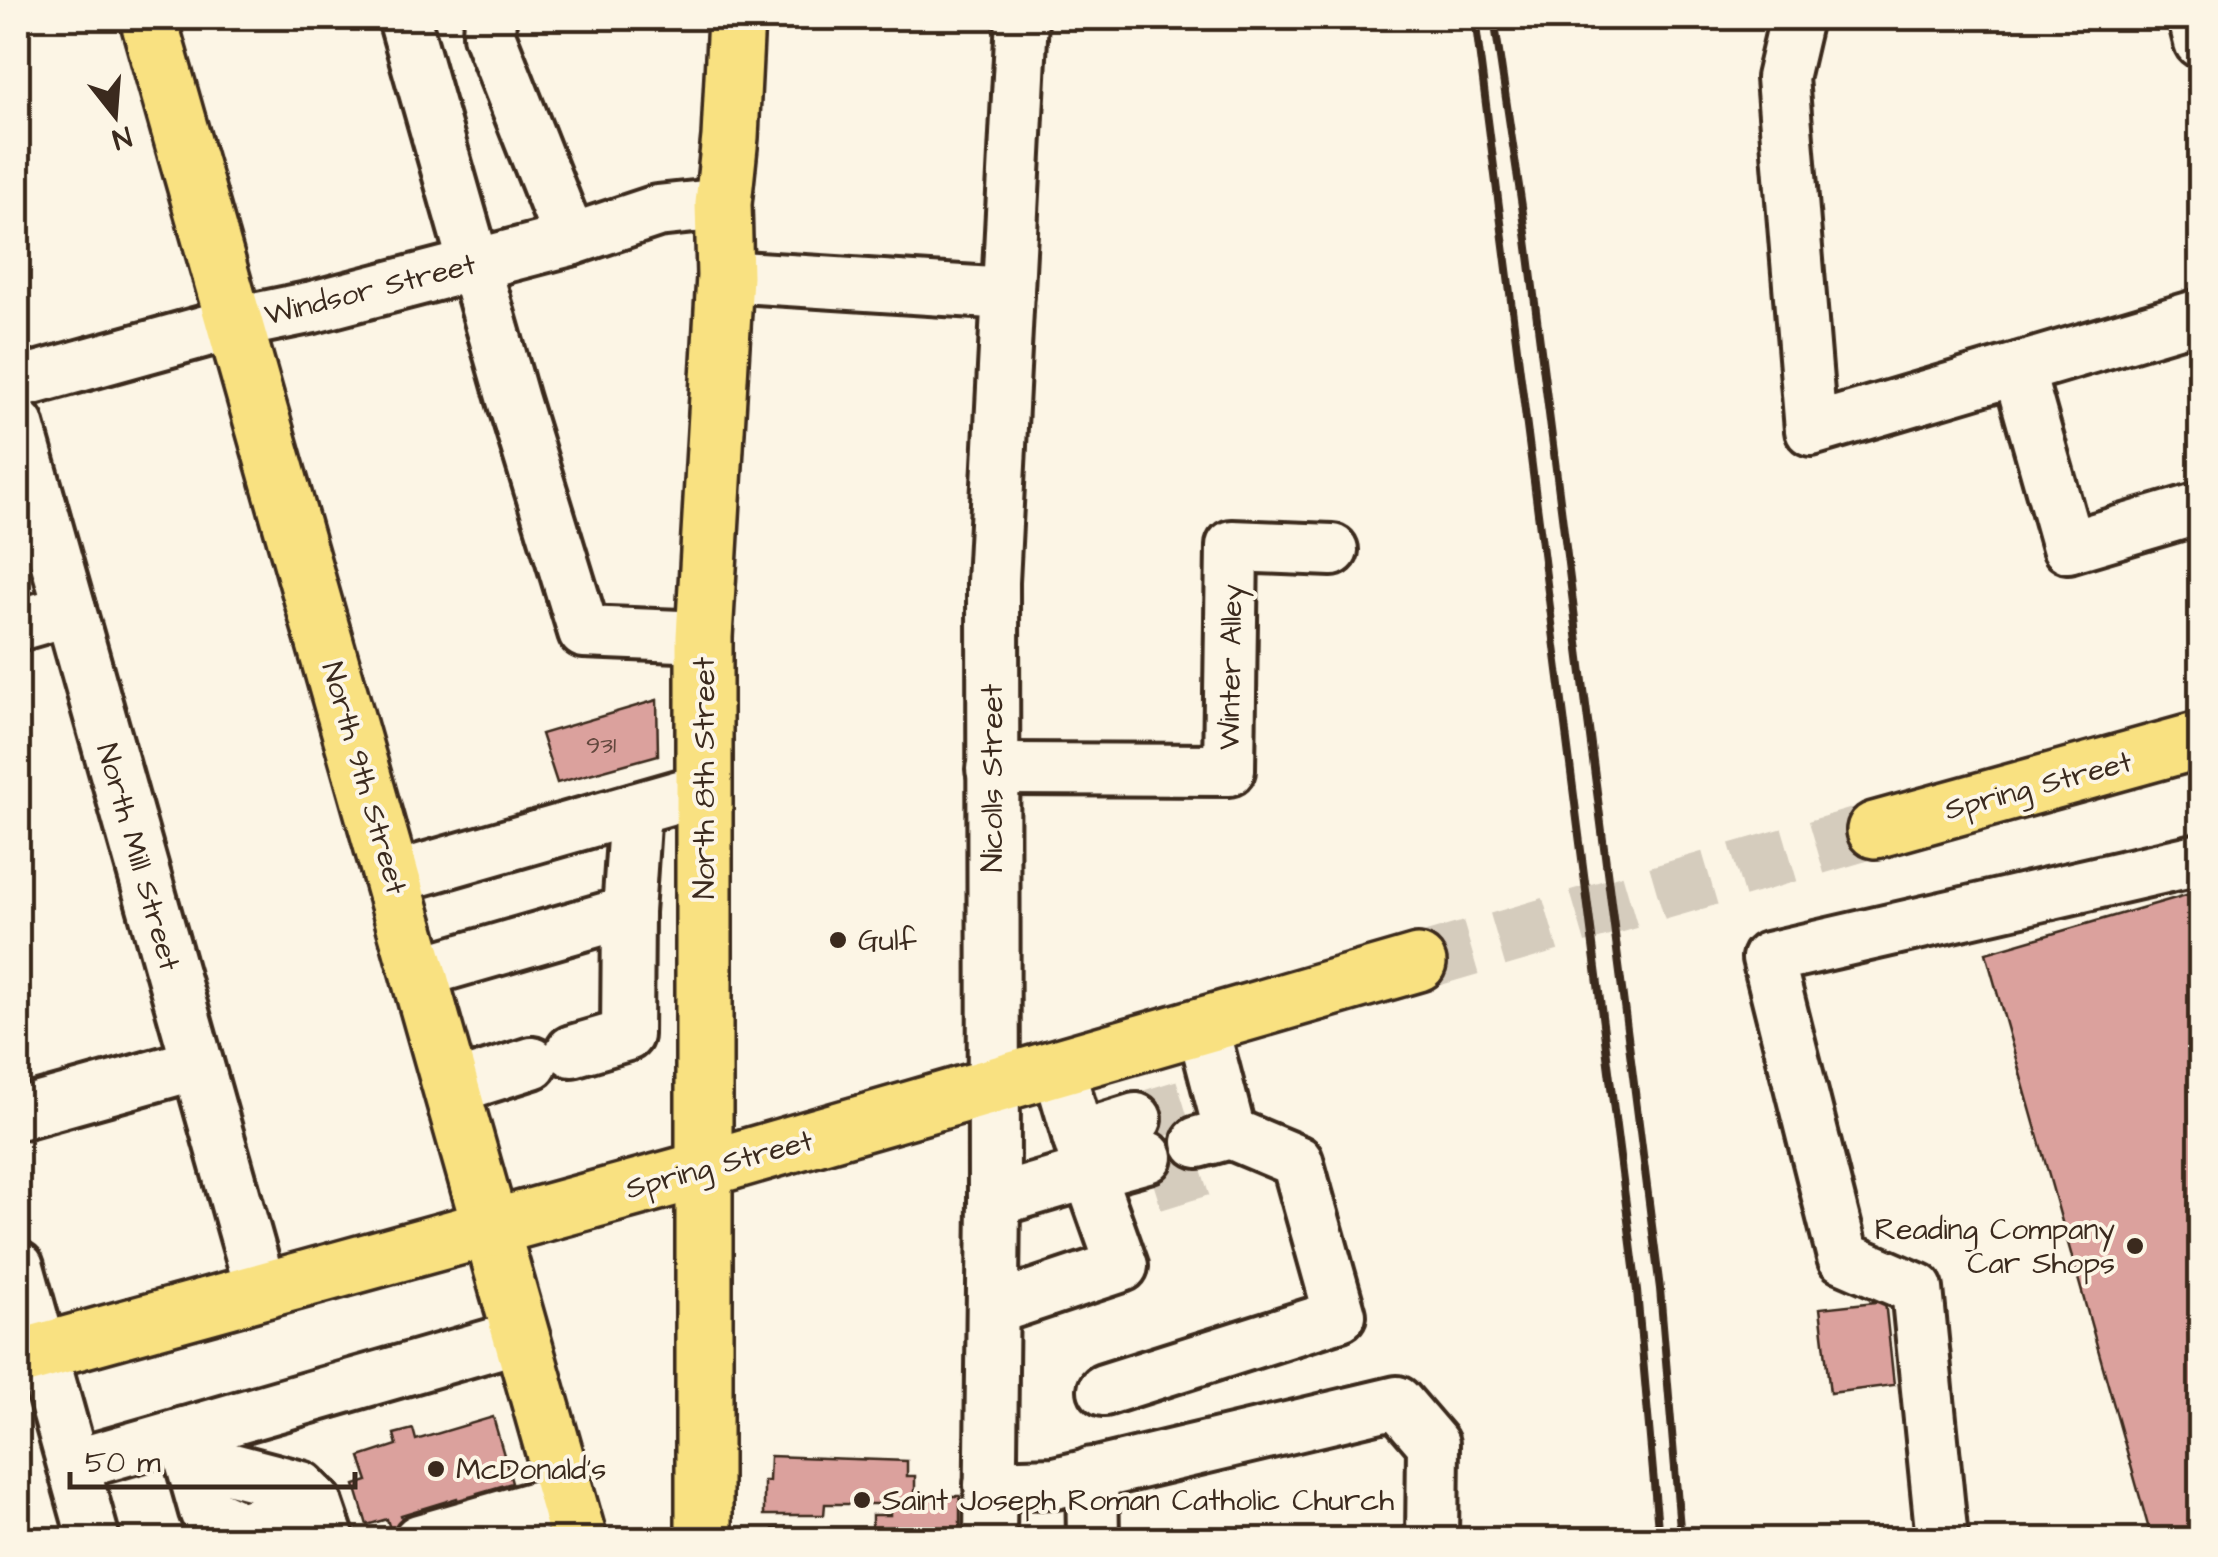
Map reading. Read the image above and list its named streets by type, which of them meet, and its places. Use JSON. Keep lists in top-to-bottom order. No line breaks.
{"streets":{"main road":["North 9th Street","North 8th Street","Spring Street"],"street":["Windsor Street","Winter Alley","Nicolls Street","North Mill Street"]},"crossings":[["Windsor Street","North 9th Street"],["Windsor Street","North 8th Street"],["Winter Alley","Nicolls Street"],["North 9th Street","Spring Street"],["North 8th Street","Spring Street"],["Nicolls Street","Spring Street"],["Spring Street","North Mill Street"]],"places":["Gulf","Reading Company Car Shops","McDonald's","Saint Joseph Roman Catholic Church"],"house_numbers":["931"],"scale_bar":"50 m","north":"bottom"}
